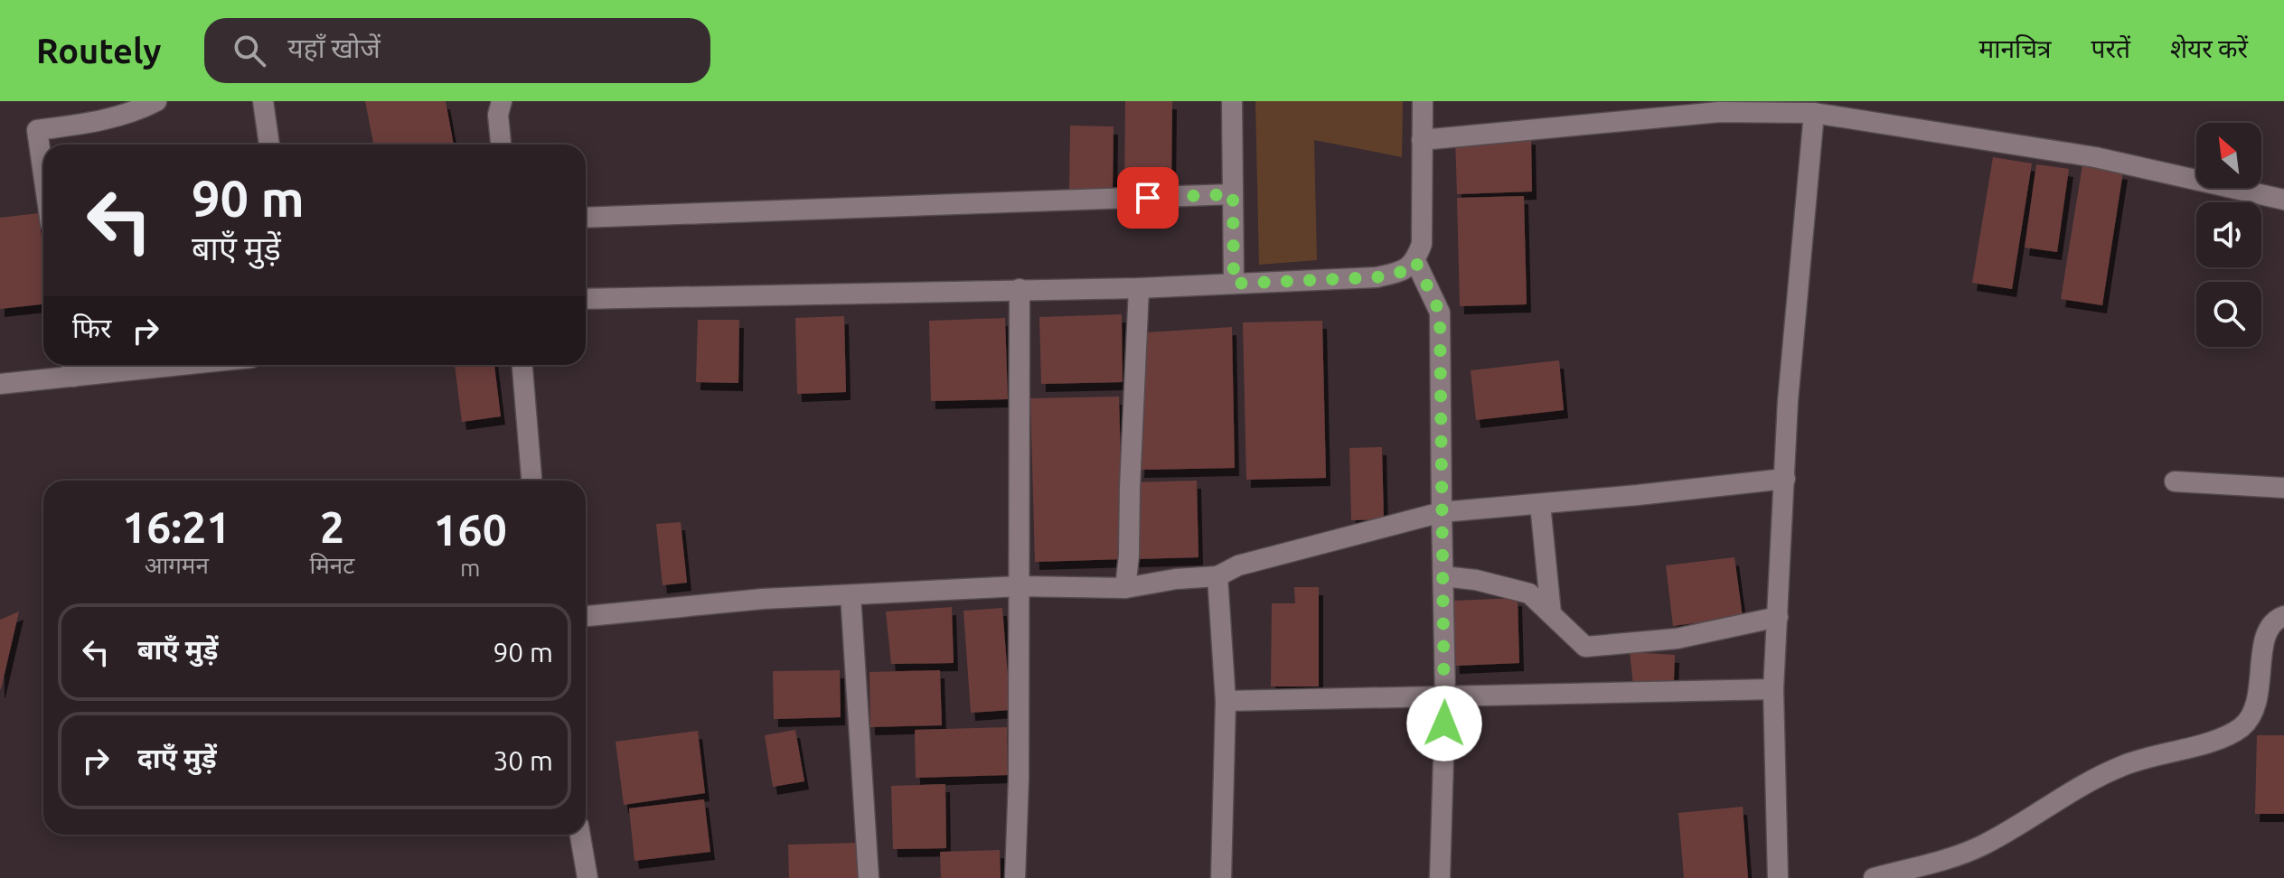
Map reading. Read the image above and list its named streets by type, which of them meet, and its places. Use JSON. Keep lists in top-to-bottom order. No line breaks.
{"north":"top left","page":{"header":"Routely","search":"यहाँ खोजें","nav":["मानचित्र","परतें","शेयर करें"],"turn":["90 m","बाएँ मुड़ें"],"then":"फिर","eta":["16:21","आगमन","2","मिनट","160","m"],"list":[{"name":"बाएँ मुड़ें","value":"90 m"},{"name":"दाएँ मुड़ें","value":"30 m"}]}}
